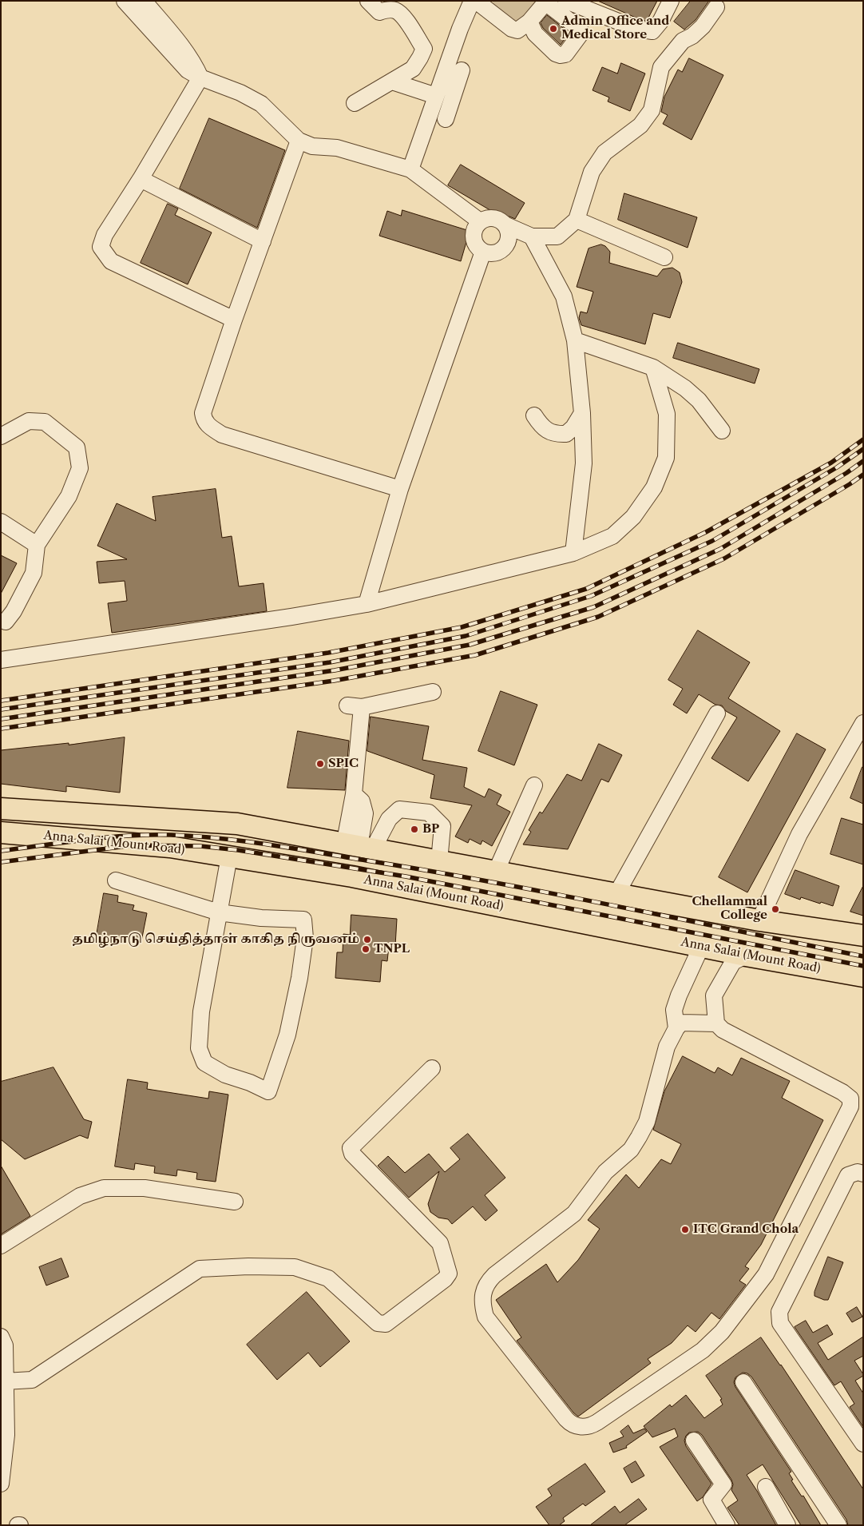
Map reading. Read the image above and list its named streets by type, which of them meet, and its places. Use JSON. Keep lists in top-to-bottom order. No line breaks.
{"streets":{"main road":["Anna Salai (Mount Road)"]},"places":["Admin Office and Medical Store","SPIC","BP","Chellammal College","தமிழ்நாடு செய்தித்தாள் காகித நிருவனம்","TNPL","ITC Grand Chola"]}
